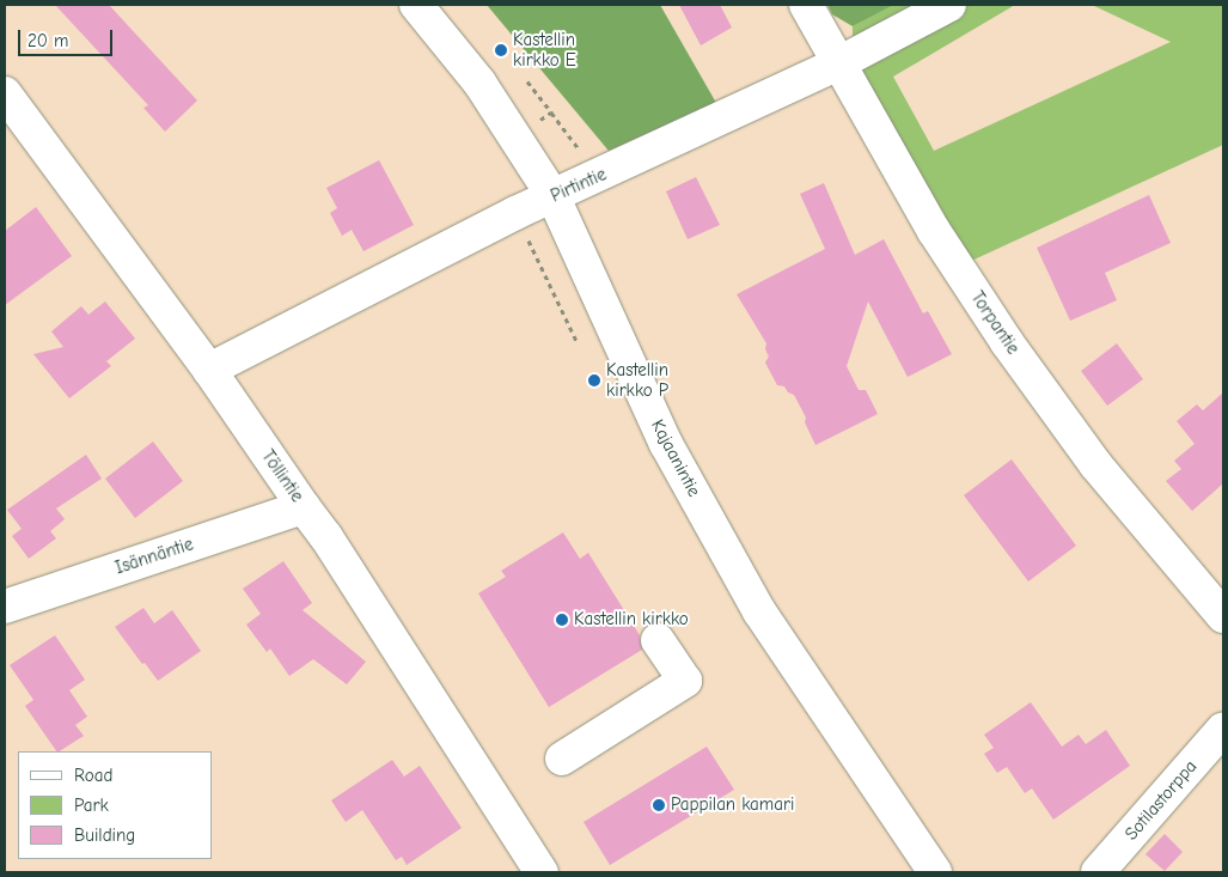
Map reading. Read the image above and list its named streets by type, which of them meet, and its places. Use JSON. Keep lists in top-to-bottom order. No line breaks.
{"streets":{"street":["Pirtintie","Torpantie","Kajaanintie","Töllintie","Isännäntie","Sotilastorppa"]},"crossings":[["Pirtintie","Torpantie"],["Pirtintie","Kajaanintie"],["Pirtintie","Töllintie"],["Töllintie","Isännäntie"]],"places":["Kastellin kirkko E","Kastellin kirkko P","Kastellin kirkko","Pappilan kamari"],"legend":["Road","Park","Building"],"scale_bar":"20 m"}
